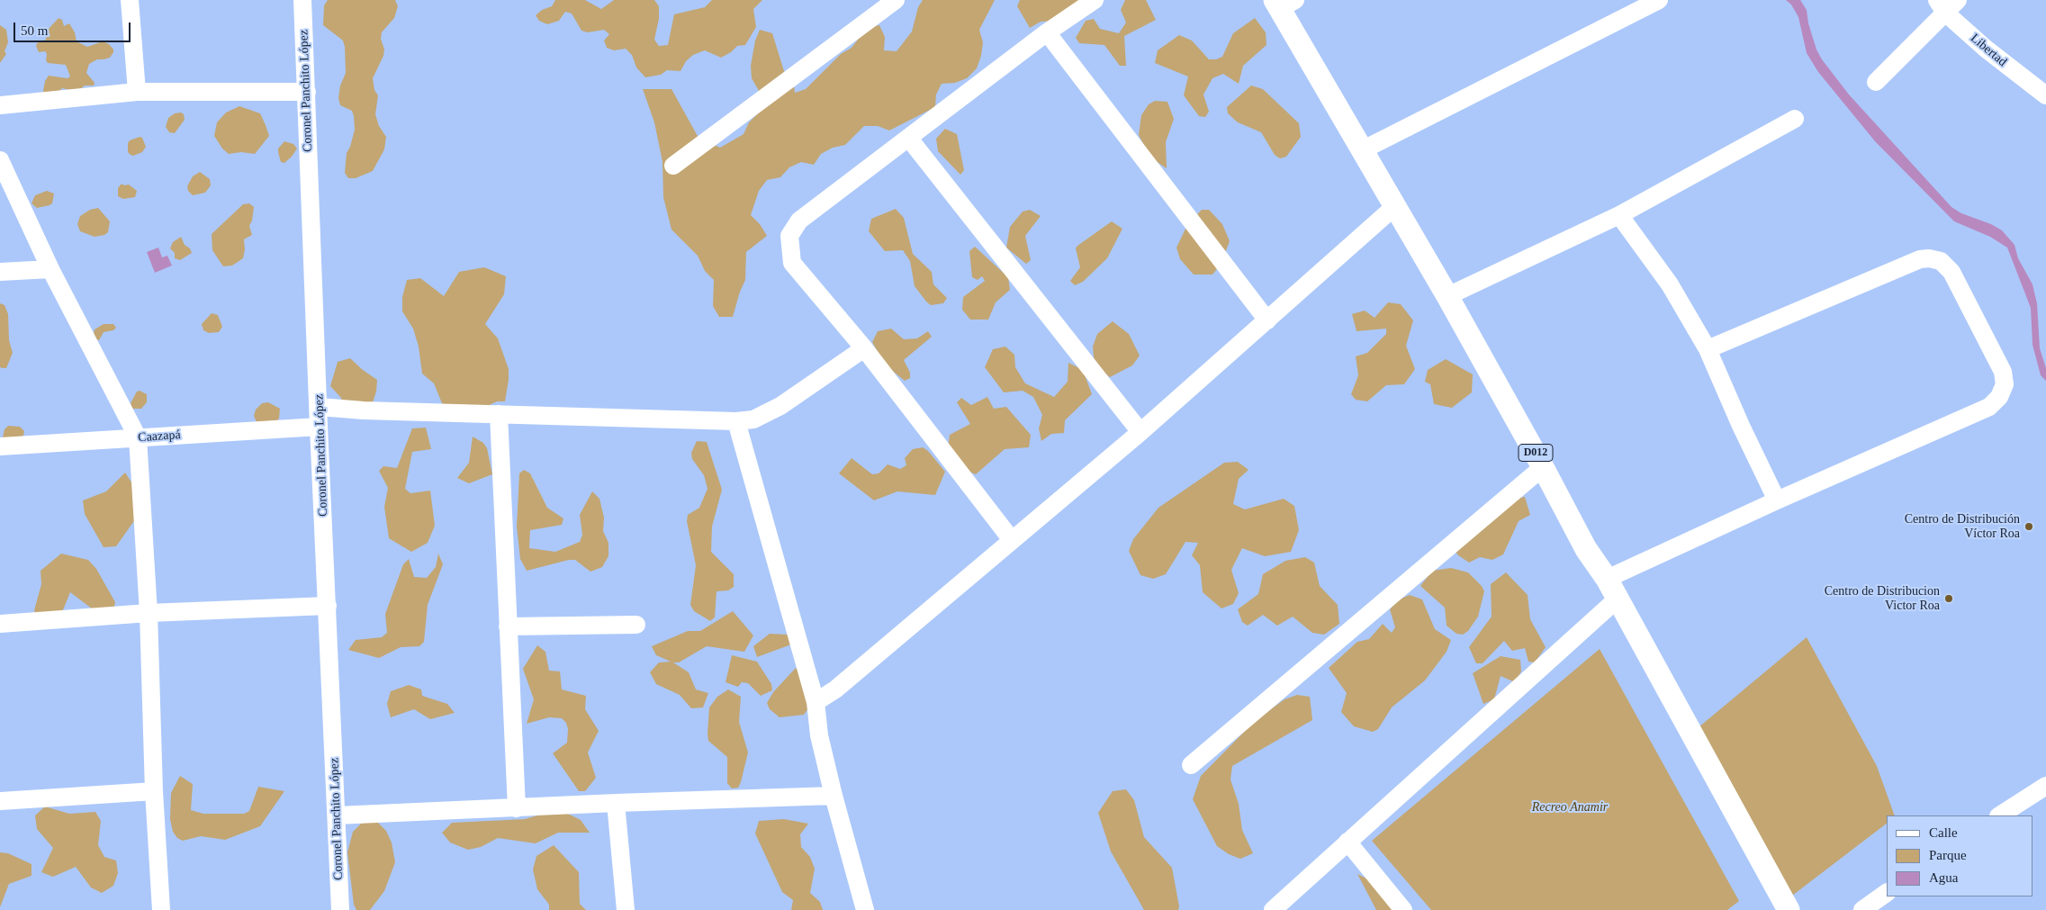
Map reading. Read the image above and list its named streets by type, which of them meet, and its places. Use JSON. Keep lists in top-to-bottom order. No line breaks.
{"streets":{"main road":["D012"],"street":["Libertad","Coronel Panchito López","Caazapá"]},"crossings":[["Coronel Panchito López","Caazapá"]],"parks":["Recreo Anamir"],"places":["Centro de Distribución Víctor Roa","Centro de Distribucion Victor Roa"],"legend":["Calle","Parque","Agua"],"scale_bar":"50 m"}
